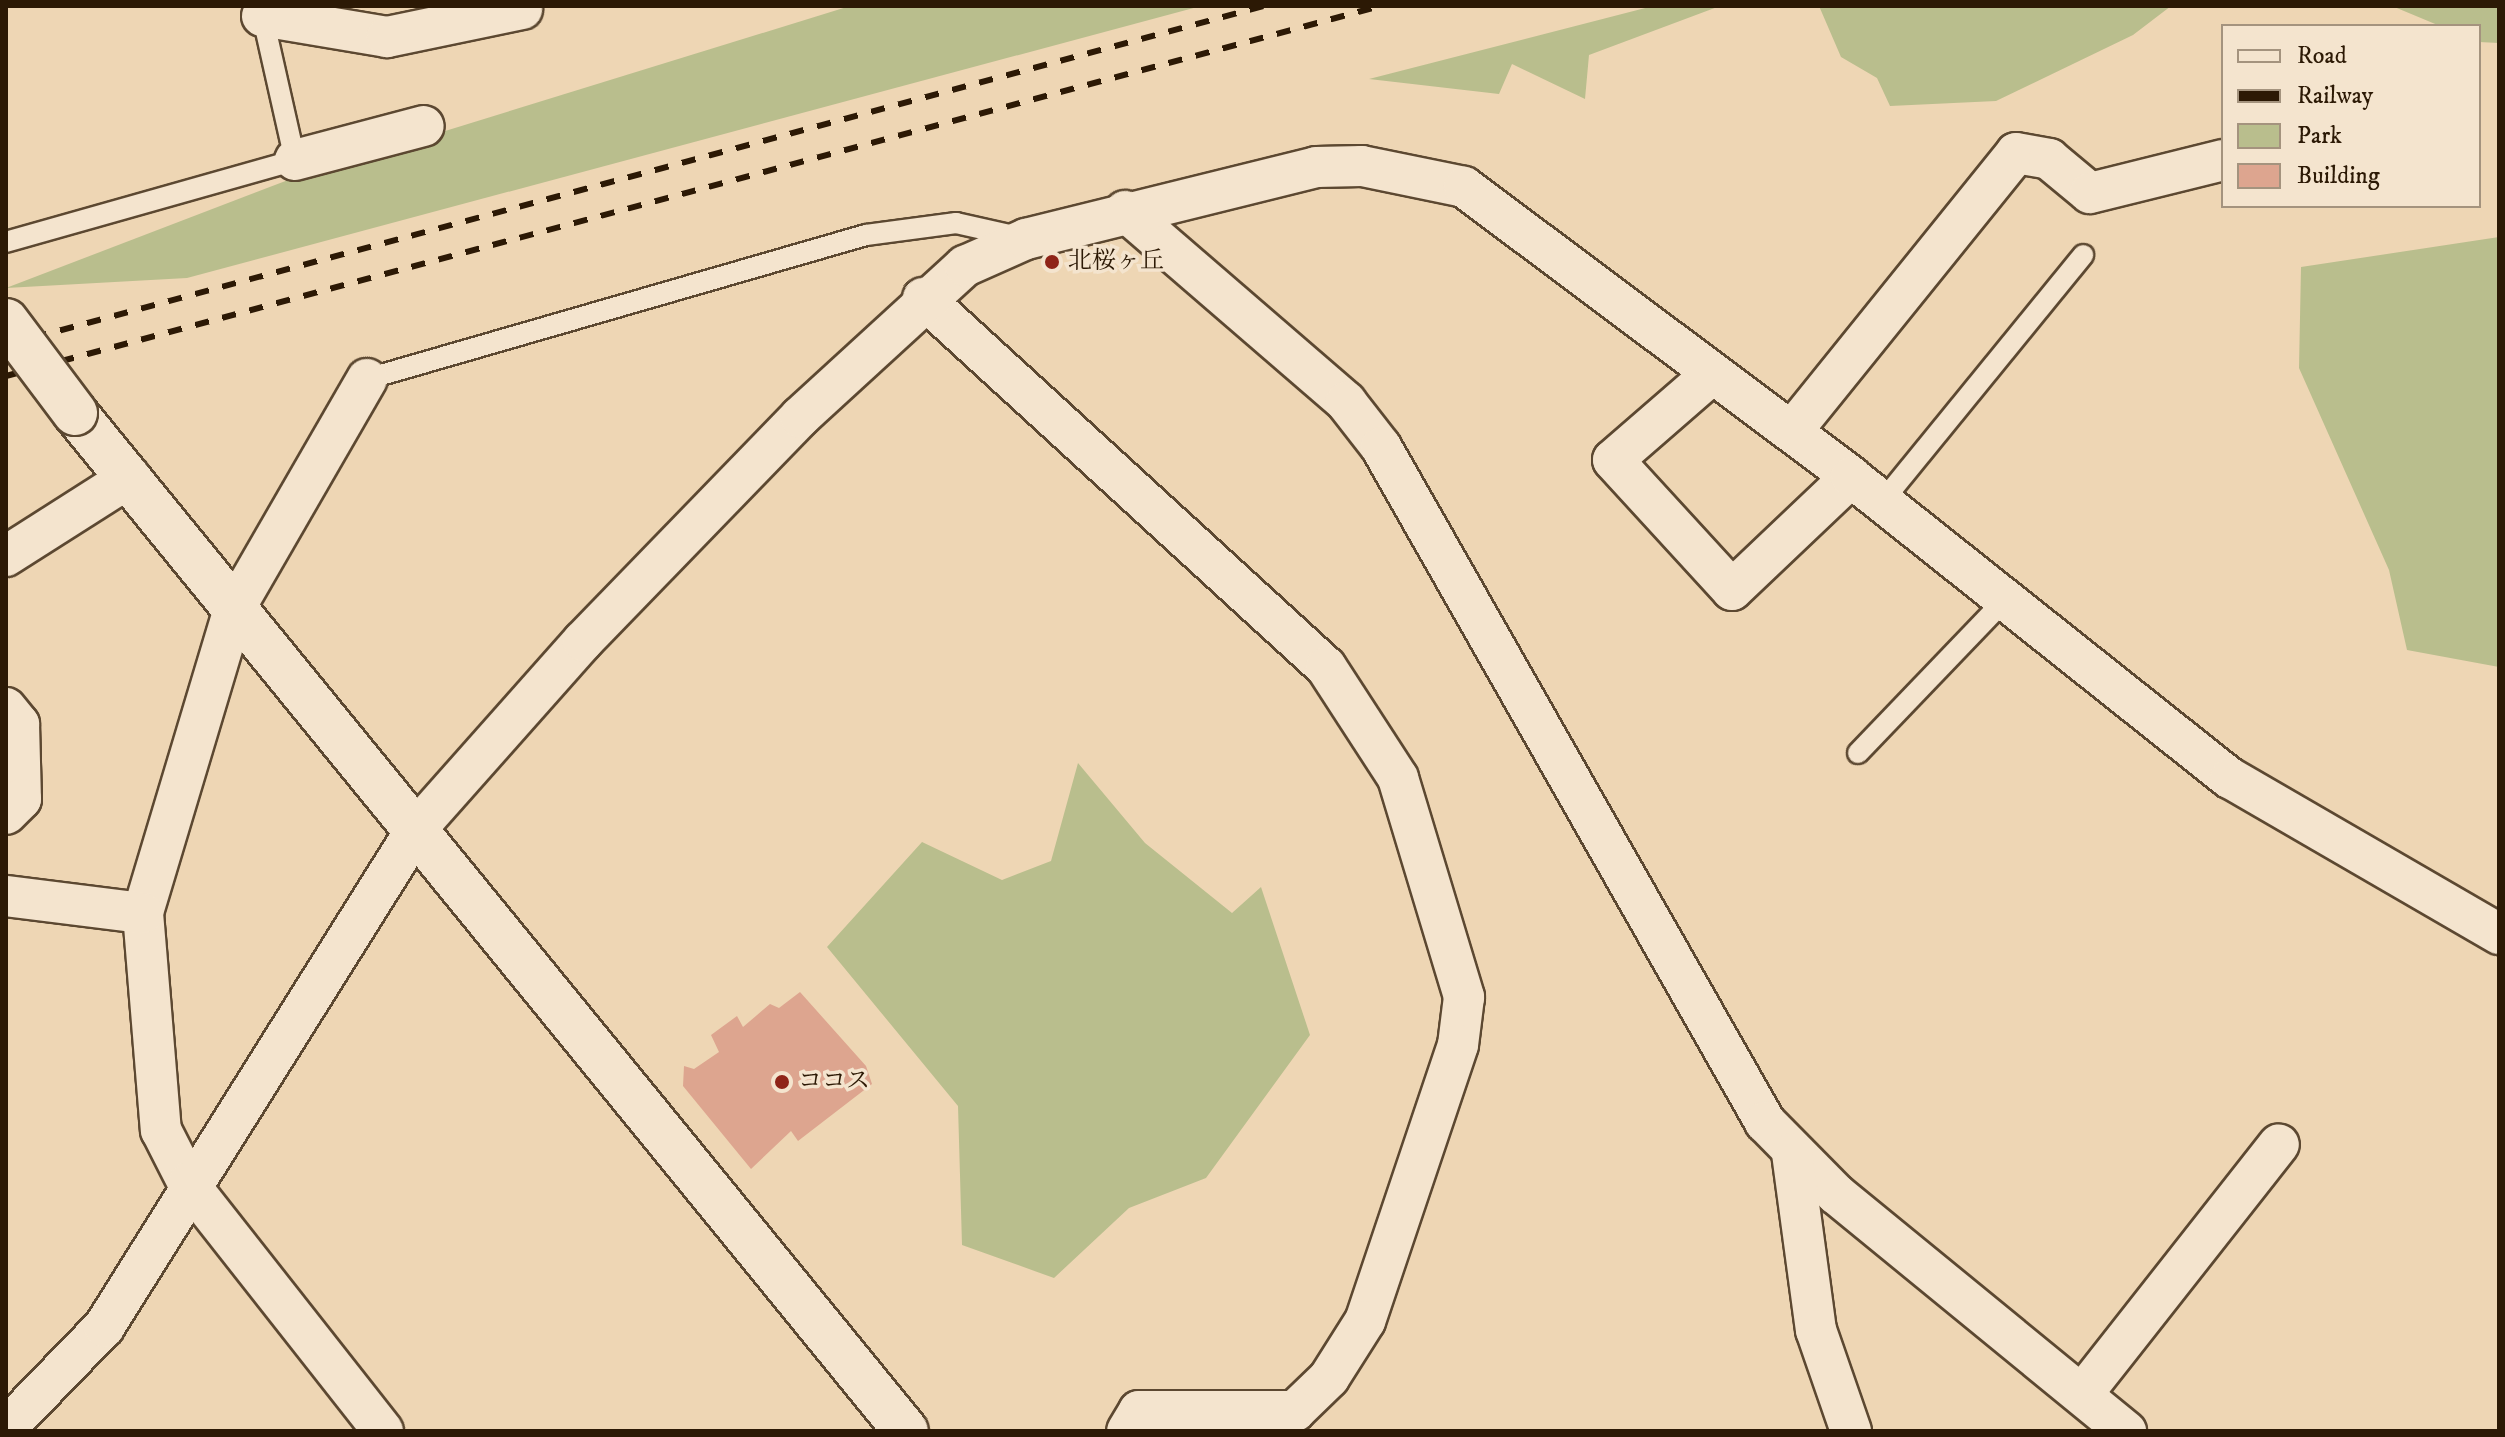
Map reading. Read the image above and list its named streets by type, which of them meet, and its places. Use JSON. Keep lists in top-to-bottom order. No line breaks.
{"places":["北桜ヶ丘","ココス"],"legend":["Road","Railway","Park","Building"]}
